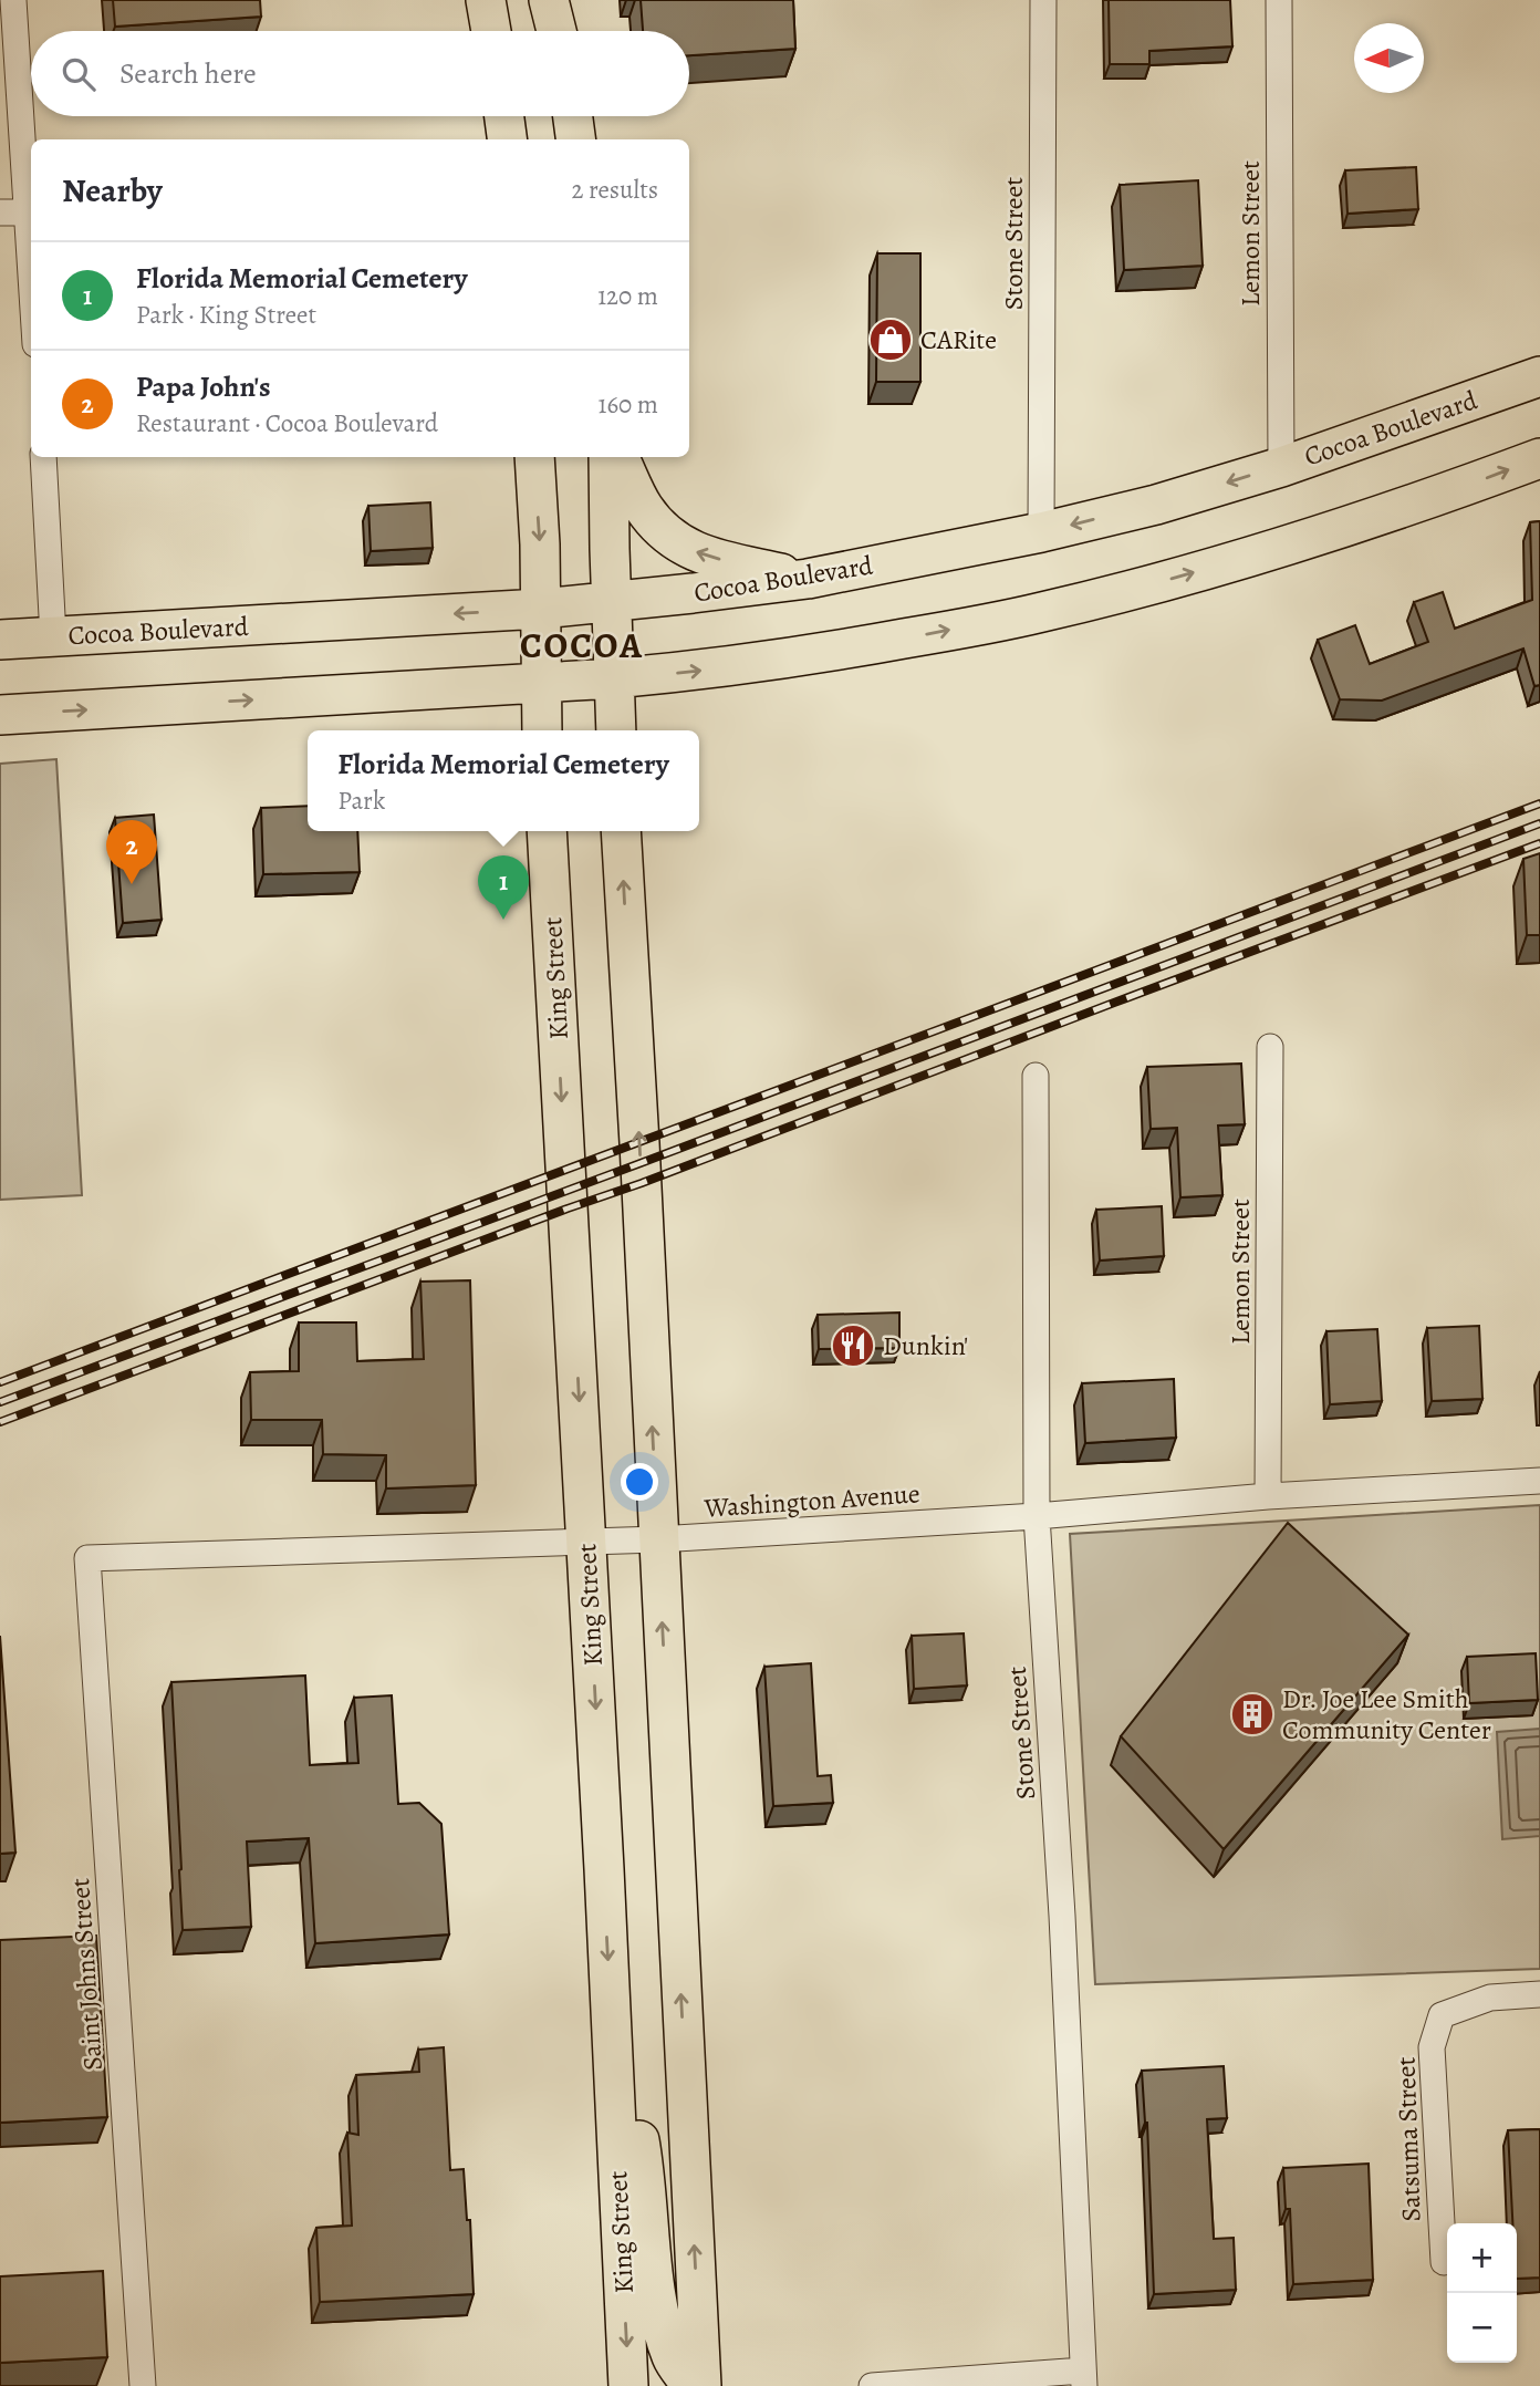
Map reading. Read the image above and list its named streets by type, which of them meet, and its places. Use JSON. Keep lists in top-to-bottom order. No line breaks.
{"streets":{"main road":["Cocoa Boulevard","King Street"],"street":["Lemon Street","Stone Street","Washington Avenue","Saint Johns Street","Satsuma Street"]},"crossings":[["Lemon Street","Cocoa Boulevard"],["Lemon Street","Washington Avenue"],["Stone Street","Cocoa Boulevard"],["Stone Street","Washington Avenue"],["King Street","Washington Avenue"],["Washington Avenue","Saint Johns Street"]],"districts":["COCOA"],"places":{"shop":["CARite"],"restaurant":["Dunkin'"],"building":["Dr. Joe Lee Smith Community Center"]},"north":"left","page":{"search":"Search here","heading":["Nearby","2 results"],"list":[{"mark":"1","name":"Florida Memorial Cemetery","note":"Park · King Street","value":"120 m"},{"mark":"2","name":"Papa John's","note":"Restaurant · Cocoa Boulevard","value":"160 m"}],"popup":["Florida Memorial Cemetery","Park"],"pins":["2","1"],"map_buttons":["+","−"]}}
